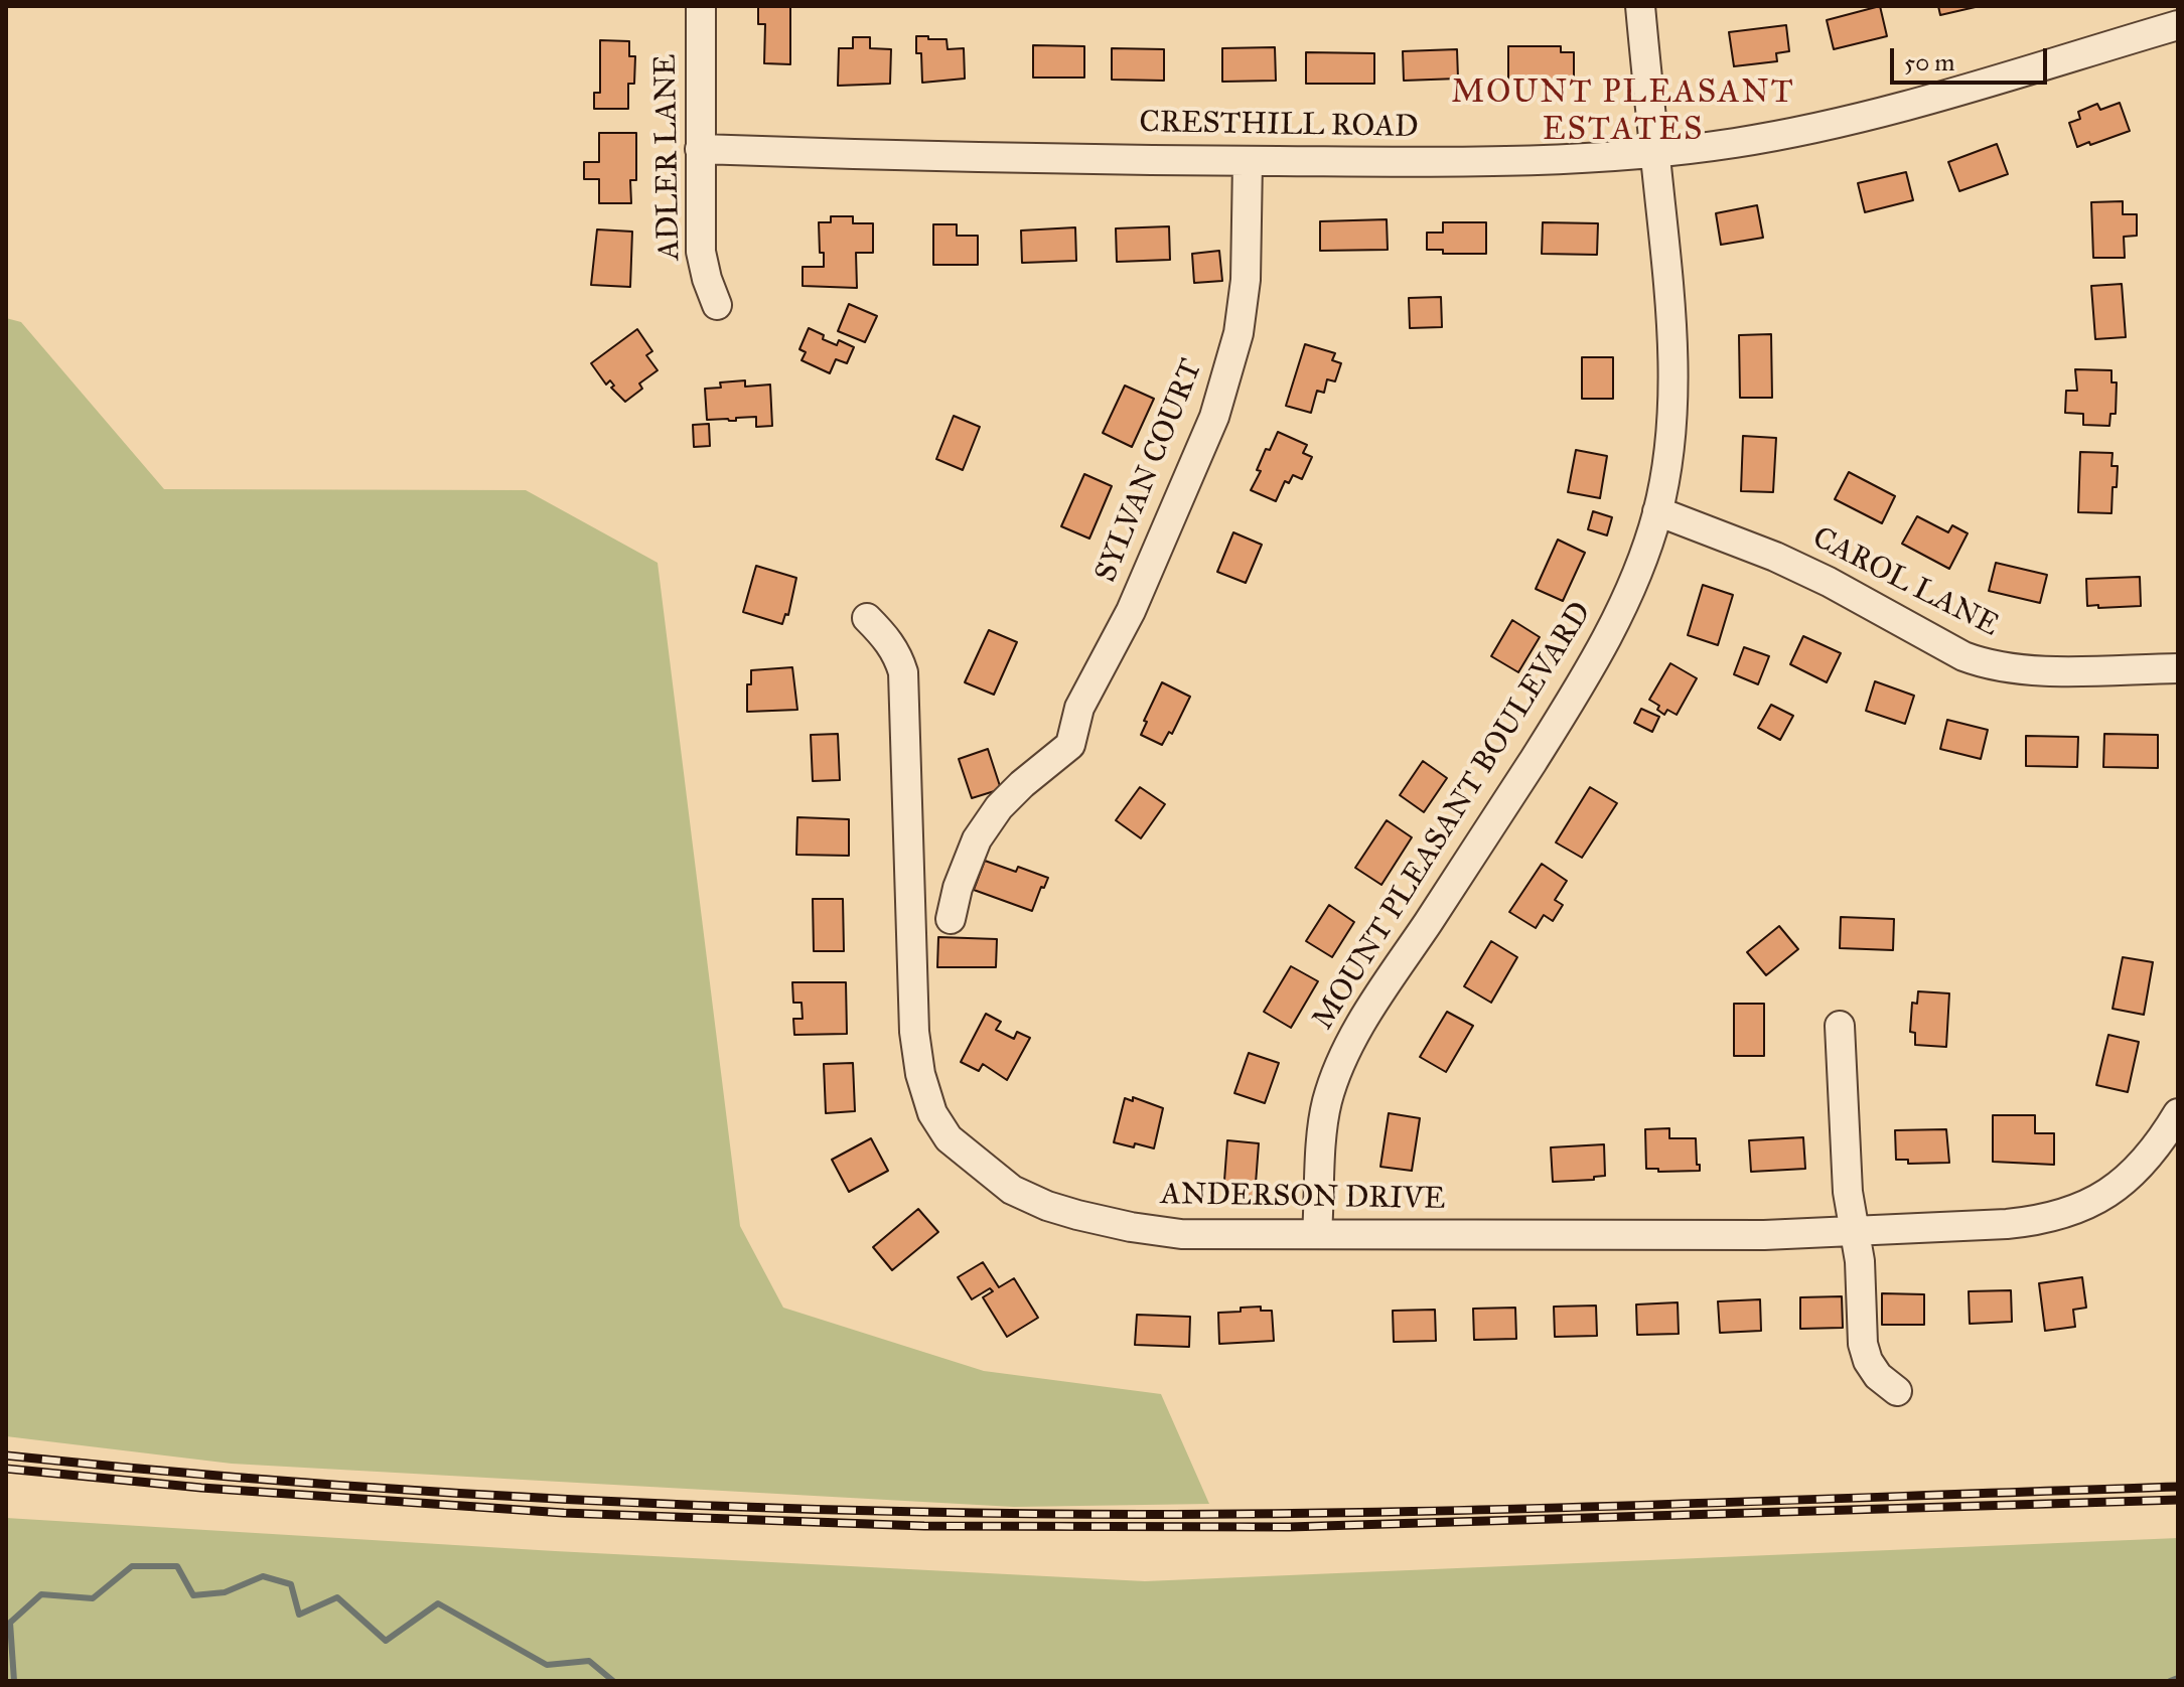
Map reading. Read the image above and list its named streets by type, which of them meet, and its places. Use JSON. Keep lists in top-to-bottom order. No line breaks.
{"streets":{"street":["CRESTHILL ROAD","ADLER LANE","SYLVAN COURT","CAROL LANE","MOUNT PLEASANT BOULEVARD","ANDERSON DRIVE"]},"crossings":[["CRESTHILL ROAD","ADLER LANE"],["CRESTHILL ROAD","SYLVAN COURT"],["CRESTHILL ROAD","MOUNT PLEASANT BOULEVARD"],["CAROL LANE","MOUNT PLEASANT BOULEVARD"],["MOUNT PLEASANT BOULEVARD","ANDERSON DRIVE"]],"districts":["MOUNT PLEASANT ESTATES"],"scale_bar":"50 m"}
